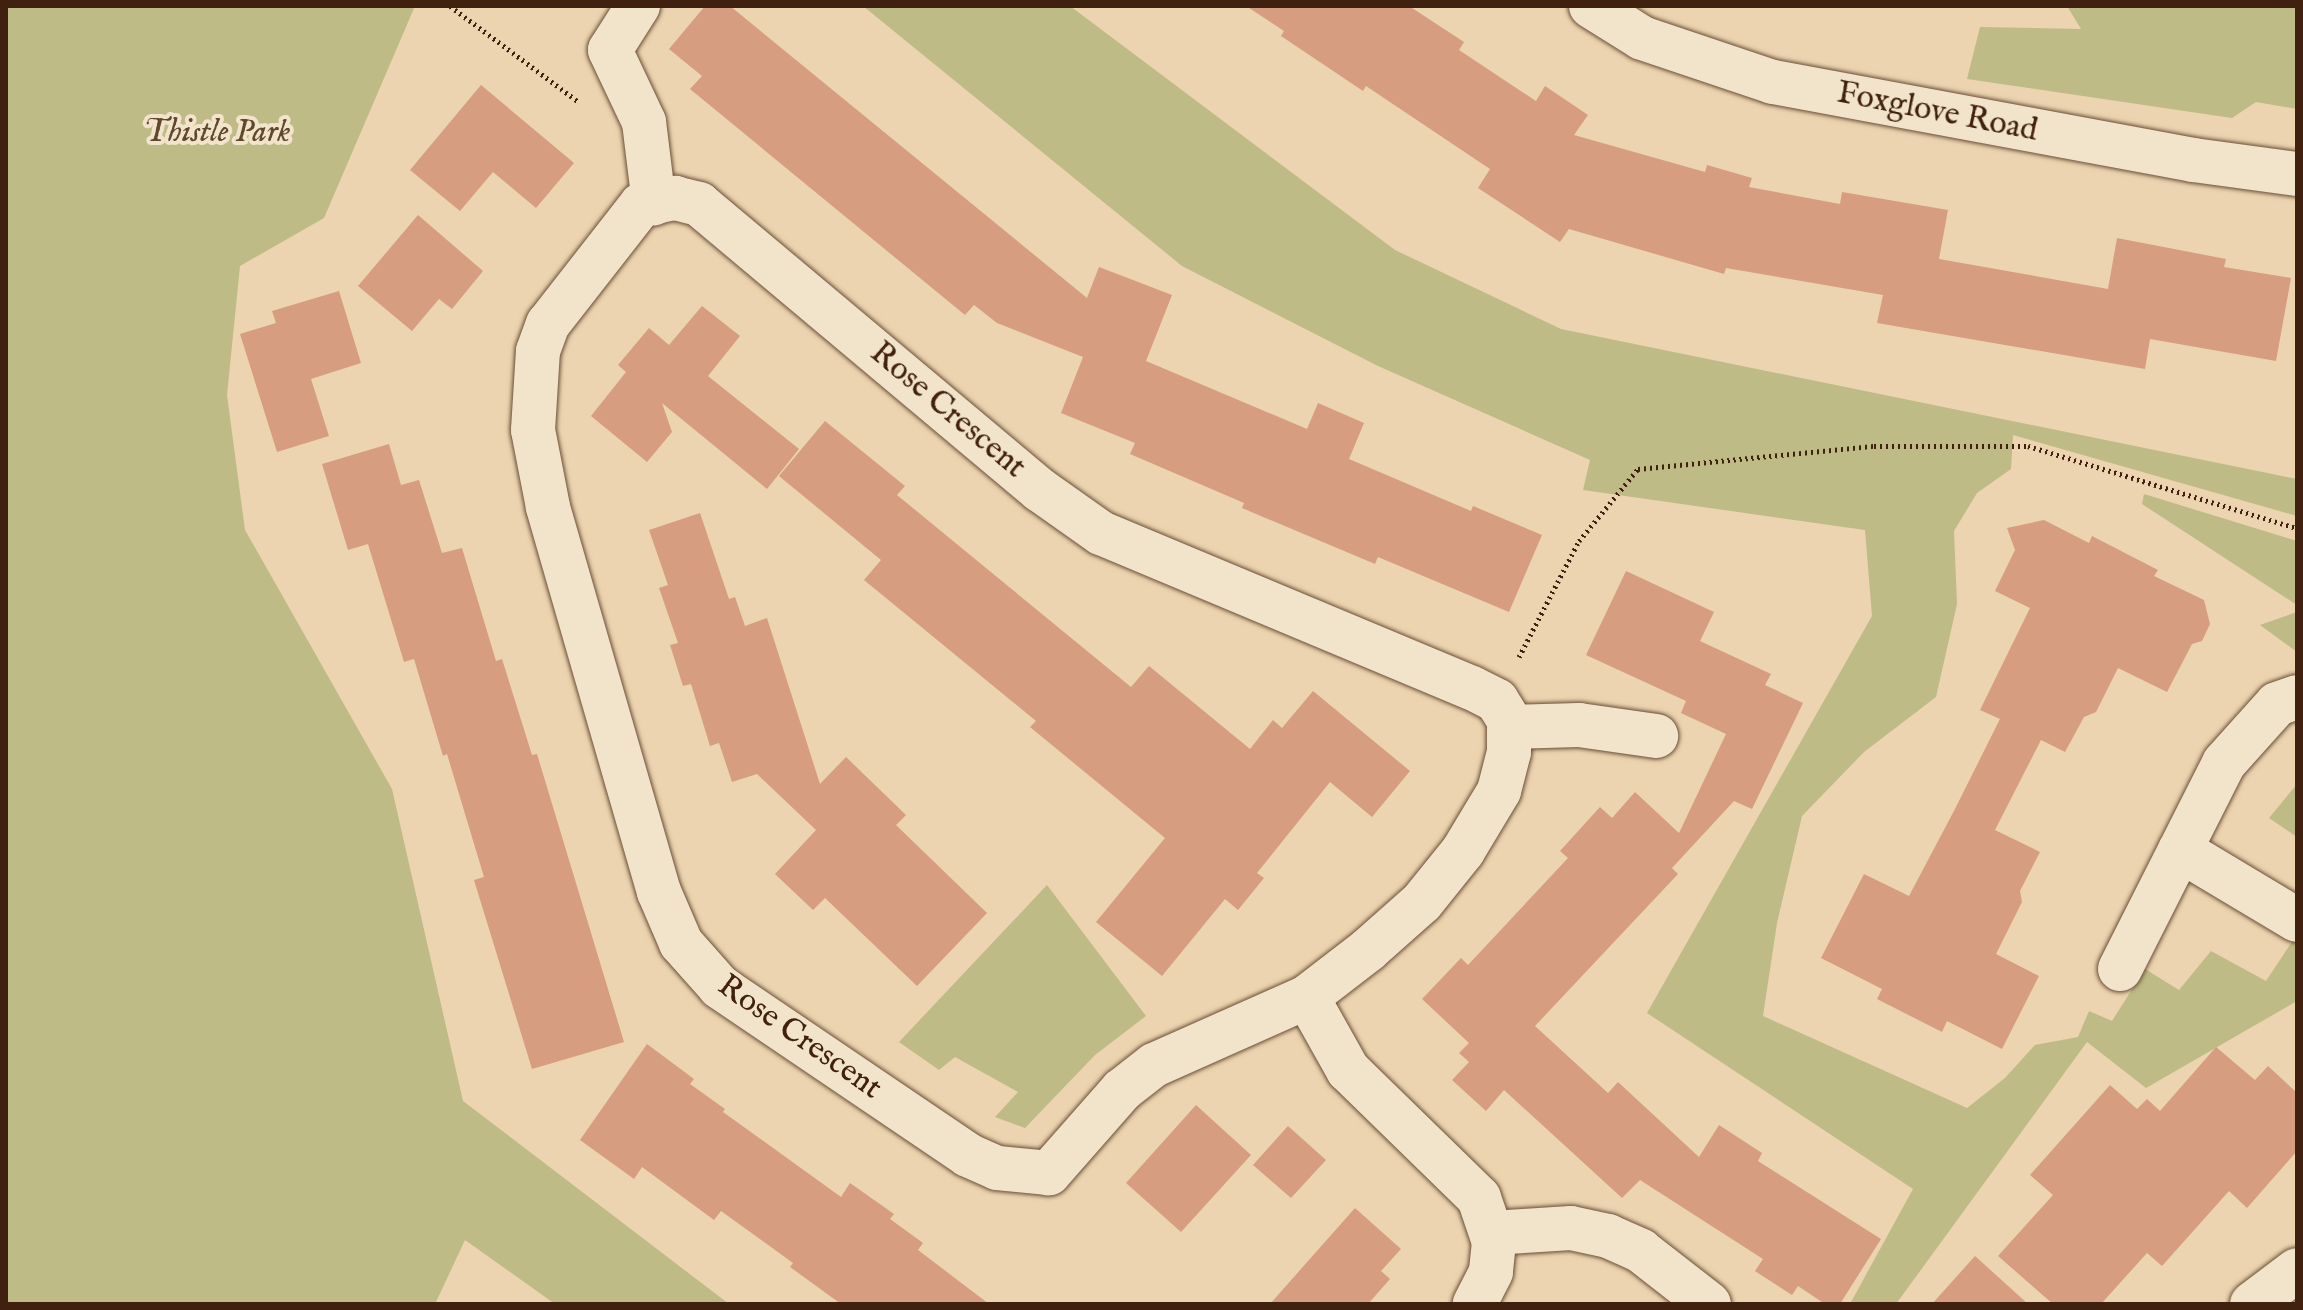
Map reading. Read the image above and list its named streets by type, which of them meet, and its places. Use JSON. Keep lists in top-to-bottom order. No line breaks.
{"streets":{"street":["Foxglove Road","Rose Crescent"]},"parks":["Thistle Park"]}
